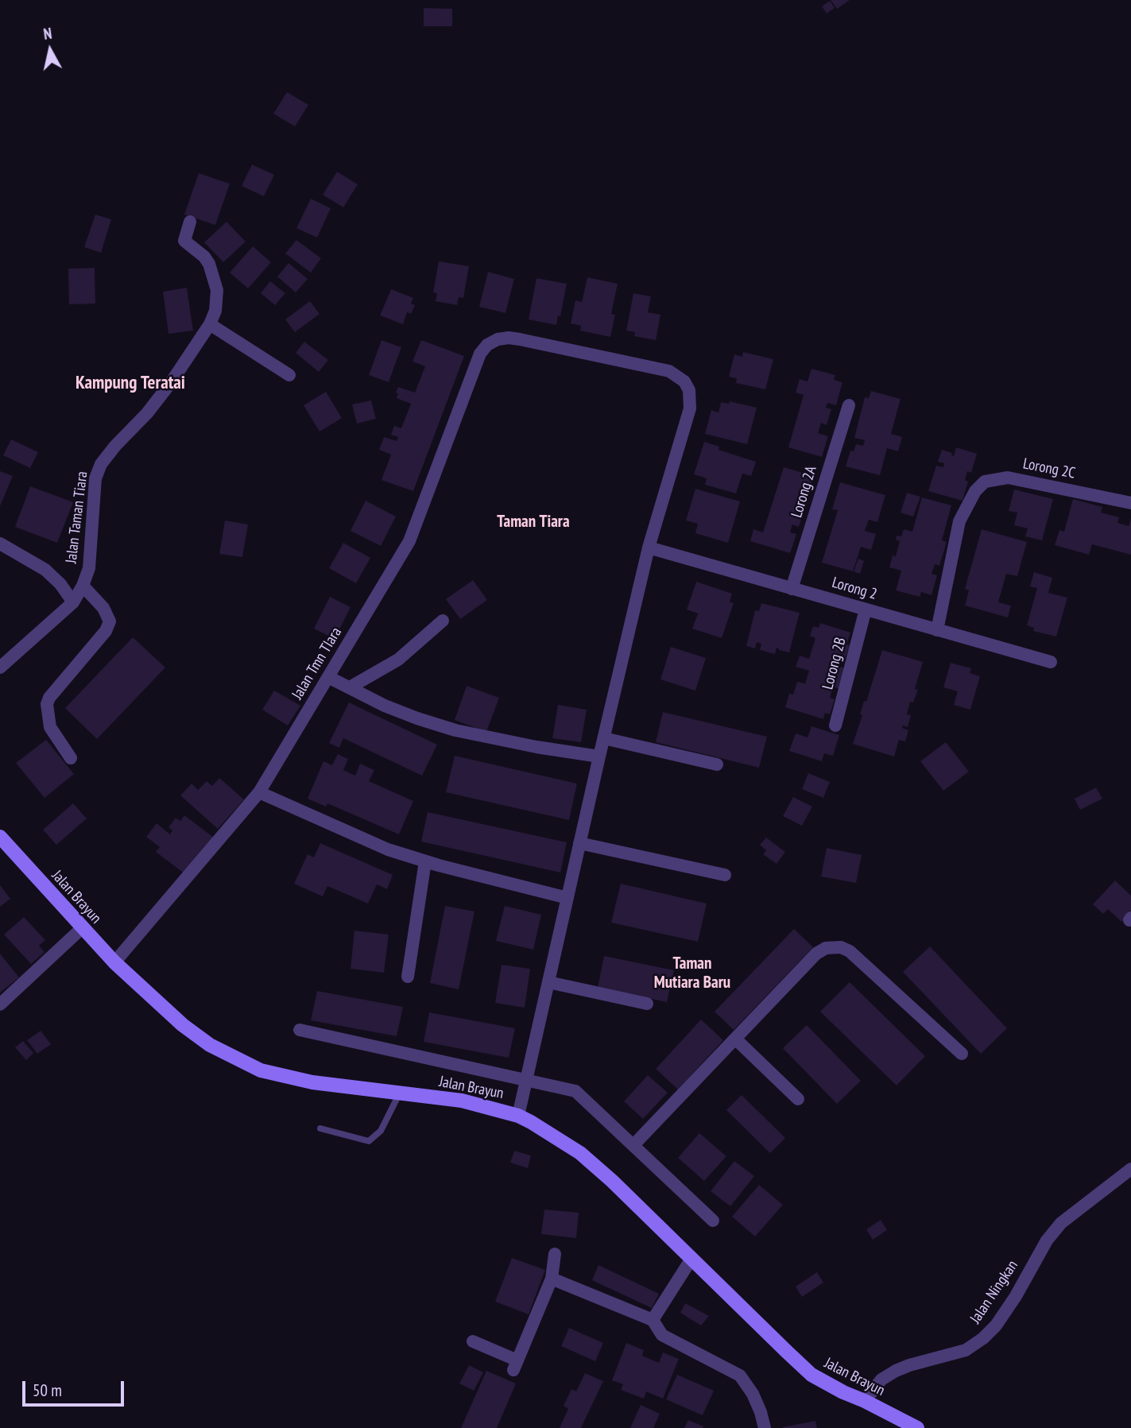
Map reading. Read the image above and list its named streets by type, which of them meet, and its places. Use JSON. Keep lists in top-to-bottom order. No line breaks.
{"streets":{"main road":["Jalan Brayun"],"street":["Lorong 2C","Lorong 2A","Jalan Taman Tiara","Lorong 2","Jalan Tmn TIara","Lorong 2B","Jalan Ningkan"]},"crossings":[["Lorong 2C","Lorong 2"],["Lorong 2A","Lorong 2"],["Lorong 2","Jalan Tmn TIara"],["Lorong 2","Lorong 2B"],["Jalan Tmn TIara","Jalan Brayun"],["Jalan Brayun","Jalan Ningkan"]],"districts":["Kampung Teratai","Taman Tiara","Taman Mutiara Baru"],"scale_bar":"50 m","north":"top"}
